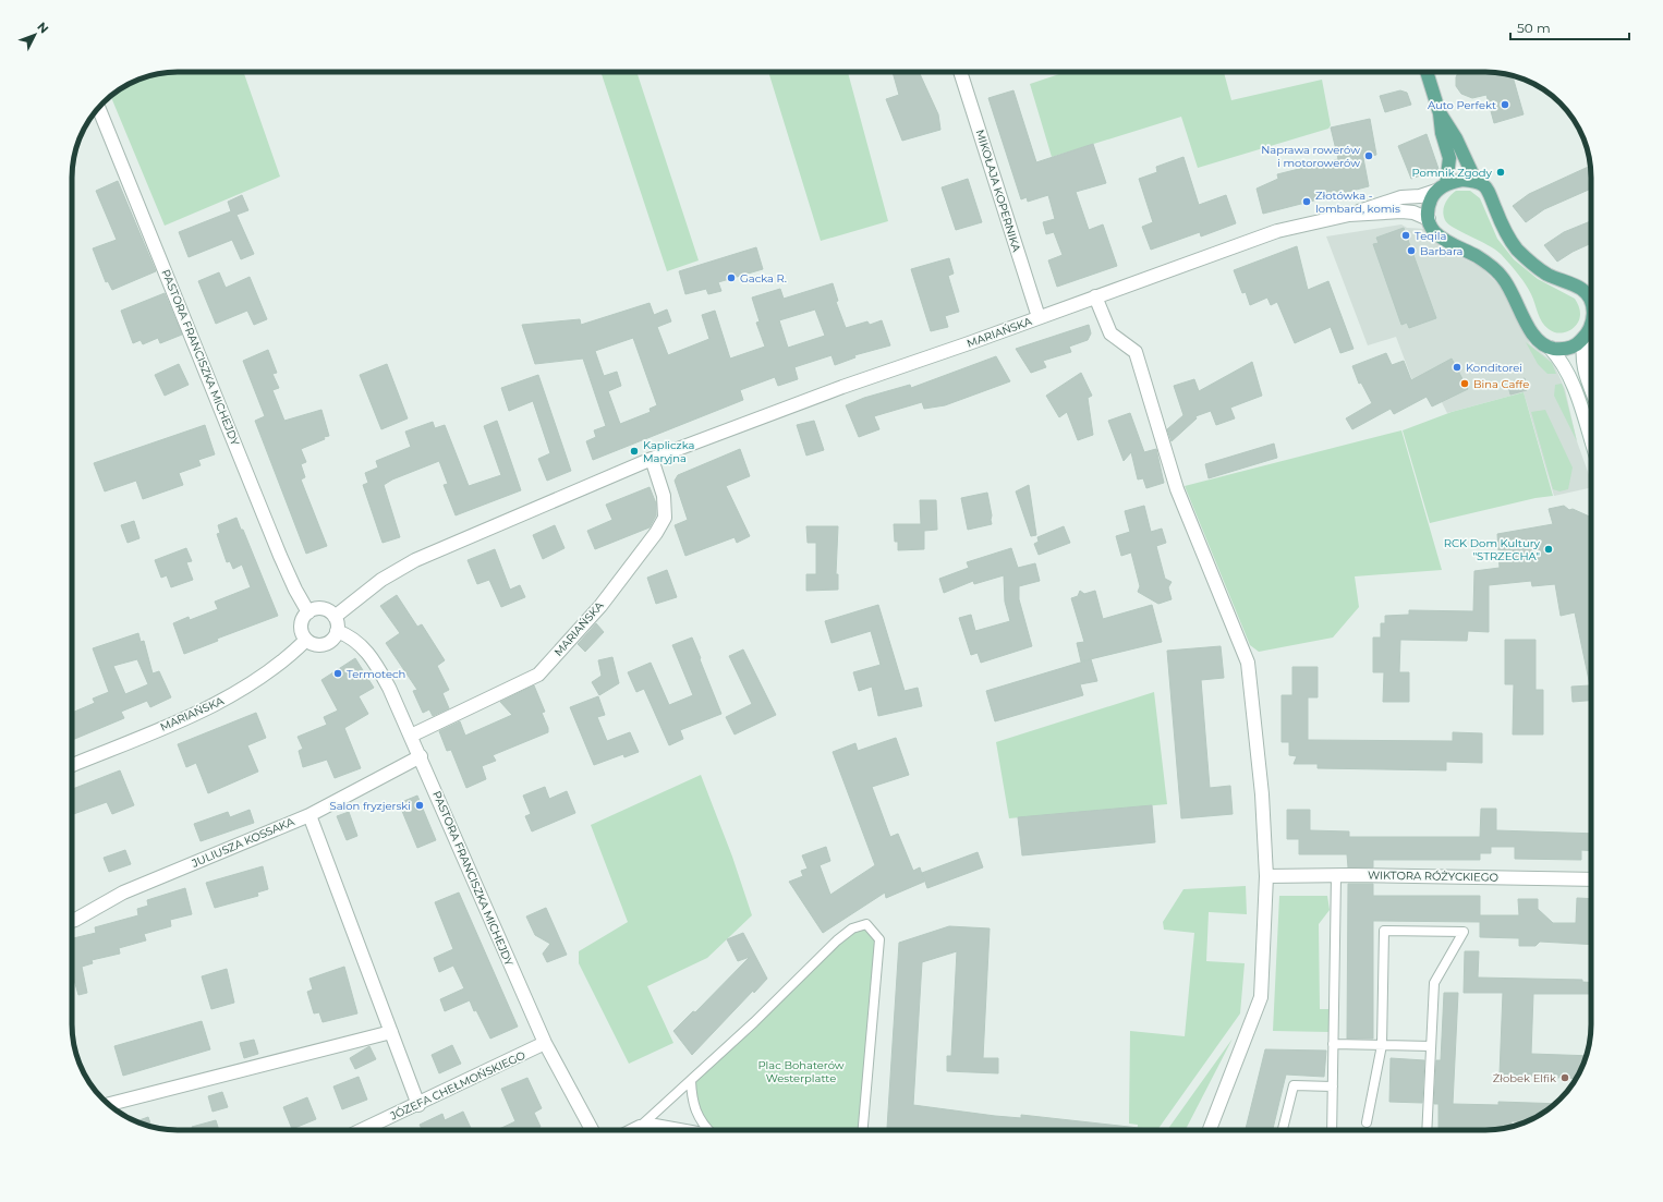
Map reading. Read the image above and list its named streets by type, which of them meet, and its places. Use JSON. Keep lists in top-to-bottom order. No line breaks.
{"streets":{"street":["MIKOŁAJA KOPERNIKA","MARIAŃSKA","PASTORA FRANCISZKA MICHEJDY","JULIUSZA KOSSAKA","WIKTORA RÓŻYCKIEGO","JÓZEFA CHEŁMOŃSKIEGO"]},"crossings":[["MIKOŁAJA KOPERNIKA","MARIAŃSKA"],["MARIAŃSKA","PASTORA FRANCISZKA MICHEJDY"],["PASTORA FRANCISZKA MICHEJDY","JULIUSZA KOSSAKA"],["PASTORA FRANCISZKA MICHEJDY","JÓZEFA CHEŁMOŃSKIEGO"]],"parks":["Plac Bohaterów Westerplatte"],"places":["Auto Perfekt","Naprawa rowerów i motorowerów","Pomnik Zgody","Złotówka - lombard, komis","Teqila","Barbara","Gacka R.","Konditorei","Bina Caffe","Kapliczka Maryjna","RCK Dom Kultury \"STRZECHA\"","Termotech","Salon fryzjerski","Żłobek Elfik"],"scale_bar":"50 m","north":"top right"}
